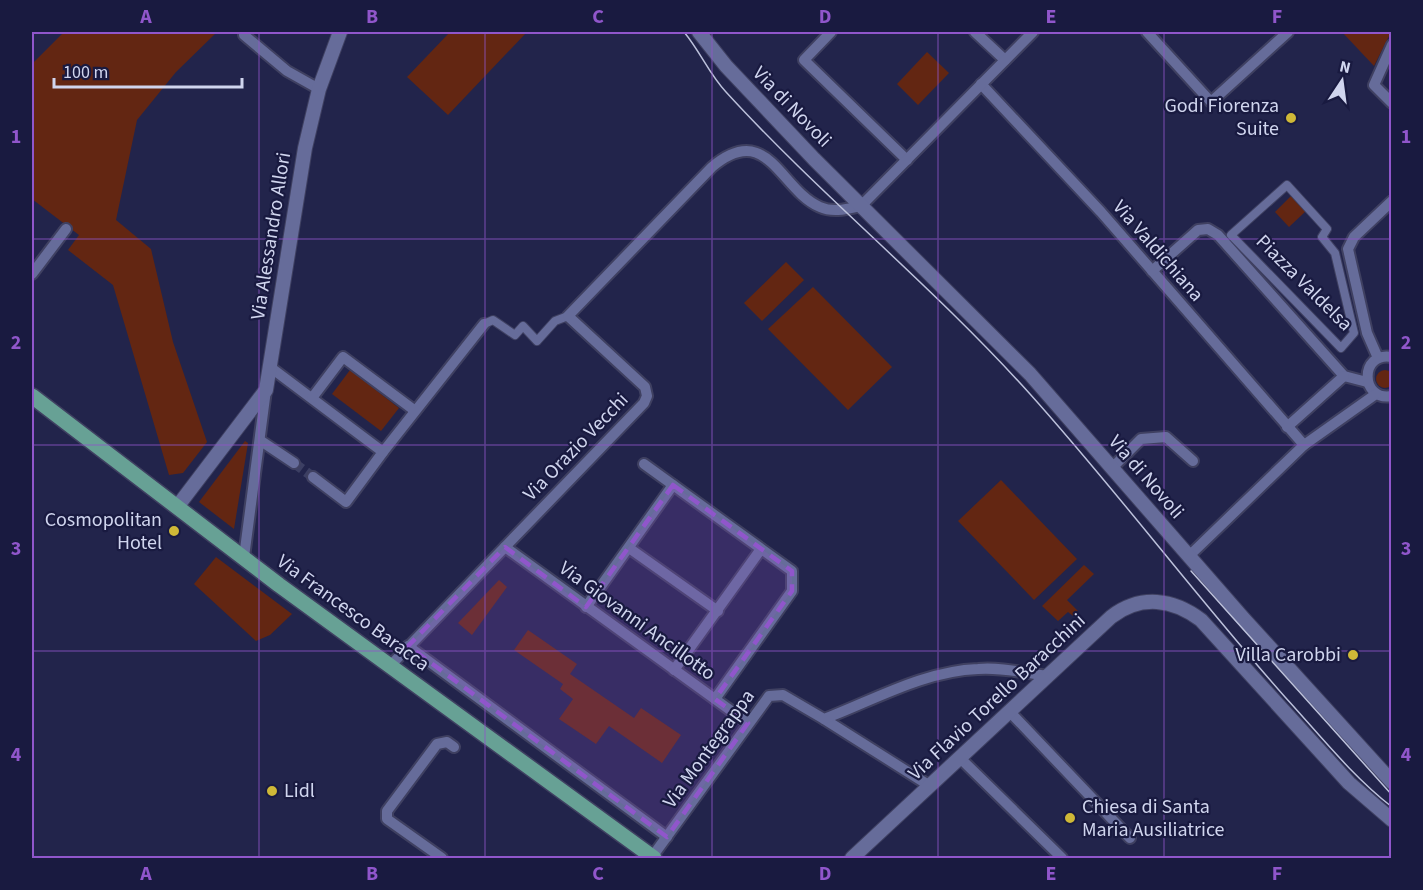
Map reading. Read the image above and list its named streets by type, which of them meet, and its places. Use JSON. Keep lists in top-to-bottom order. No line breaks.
{"streets":{"main road":["Via Francesco Baracca"],"street":["Via di Novoli","Via Alessandro Allori","Via Valdichiana","Piazza Valdelsa","Via Orazio Vecchi","Via Giovanni Ancillotto","Via Flavio Torello Baracchini","Via Montegrappa"]},"crossings":[["Via Alessandro Allori","Via Francesco Baracca"],["Via Valdichiana","Piazza Valdelsa"],["Via Orazio Vecchi","Via Francesco Baracca"],["Via Orazio Vecchi","Via Giovanni Ancillotto"],["Via Francesco Baracca","Via Montegrappa"],["Via Giovanni Ancillotto","Via Montegrappa"]],"places":["Godi Fiorenza Suite","Cosmopolitan Hotel","Villa Carobbi","Lidl","Chiesa di Santa Maria Ausiliatrice"],"scale_bar":"100 m","north":"top","grid":{"columns":["A","B","C","D","E","F"],"rows":["1","2","3","4"]}}
